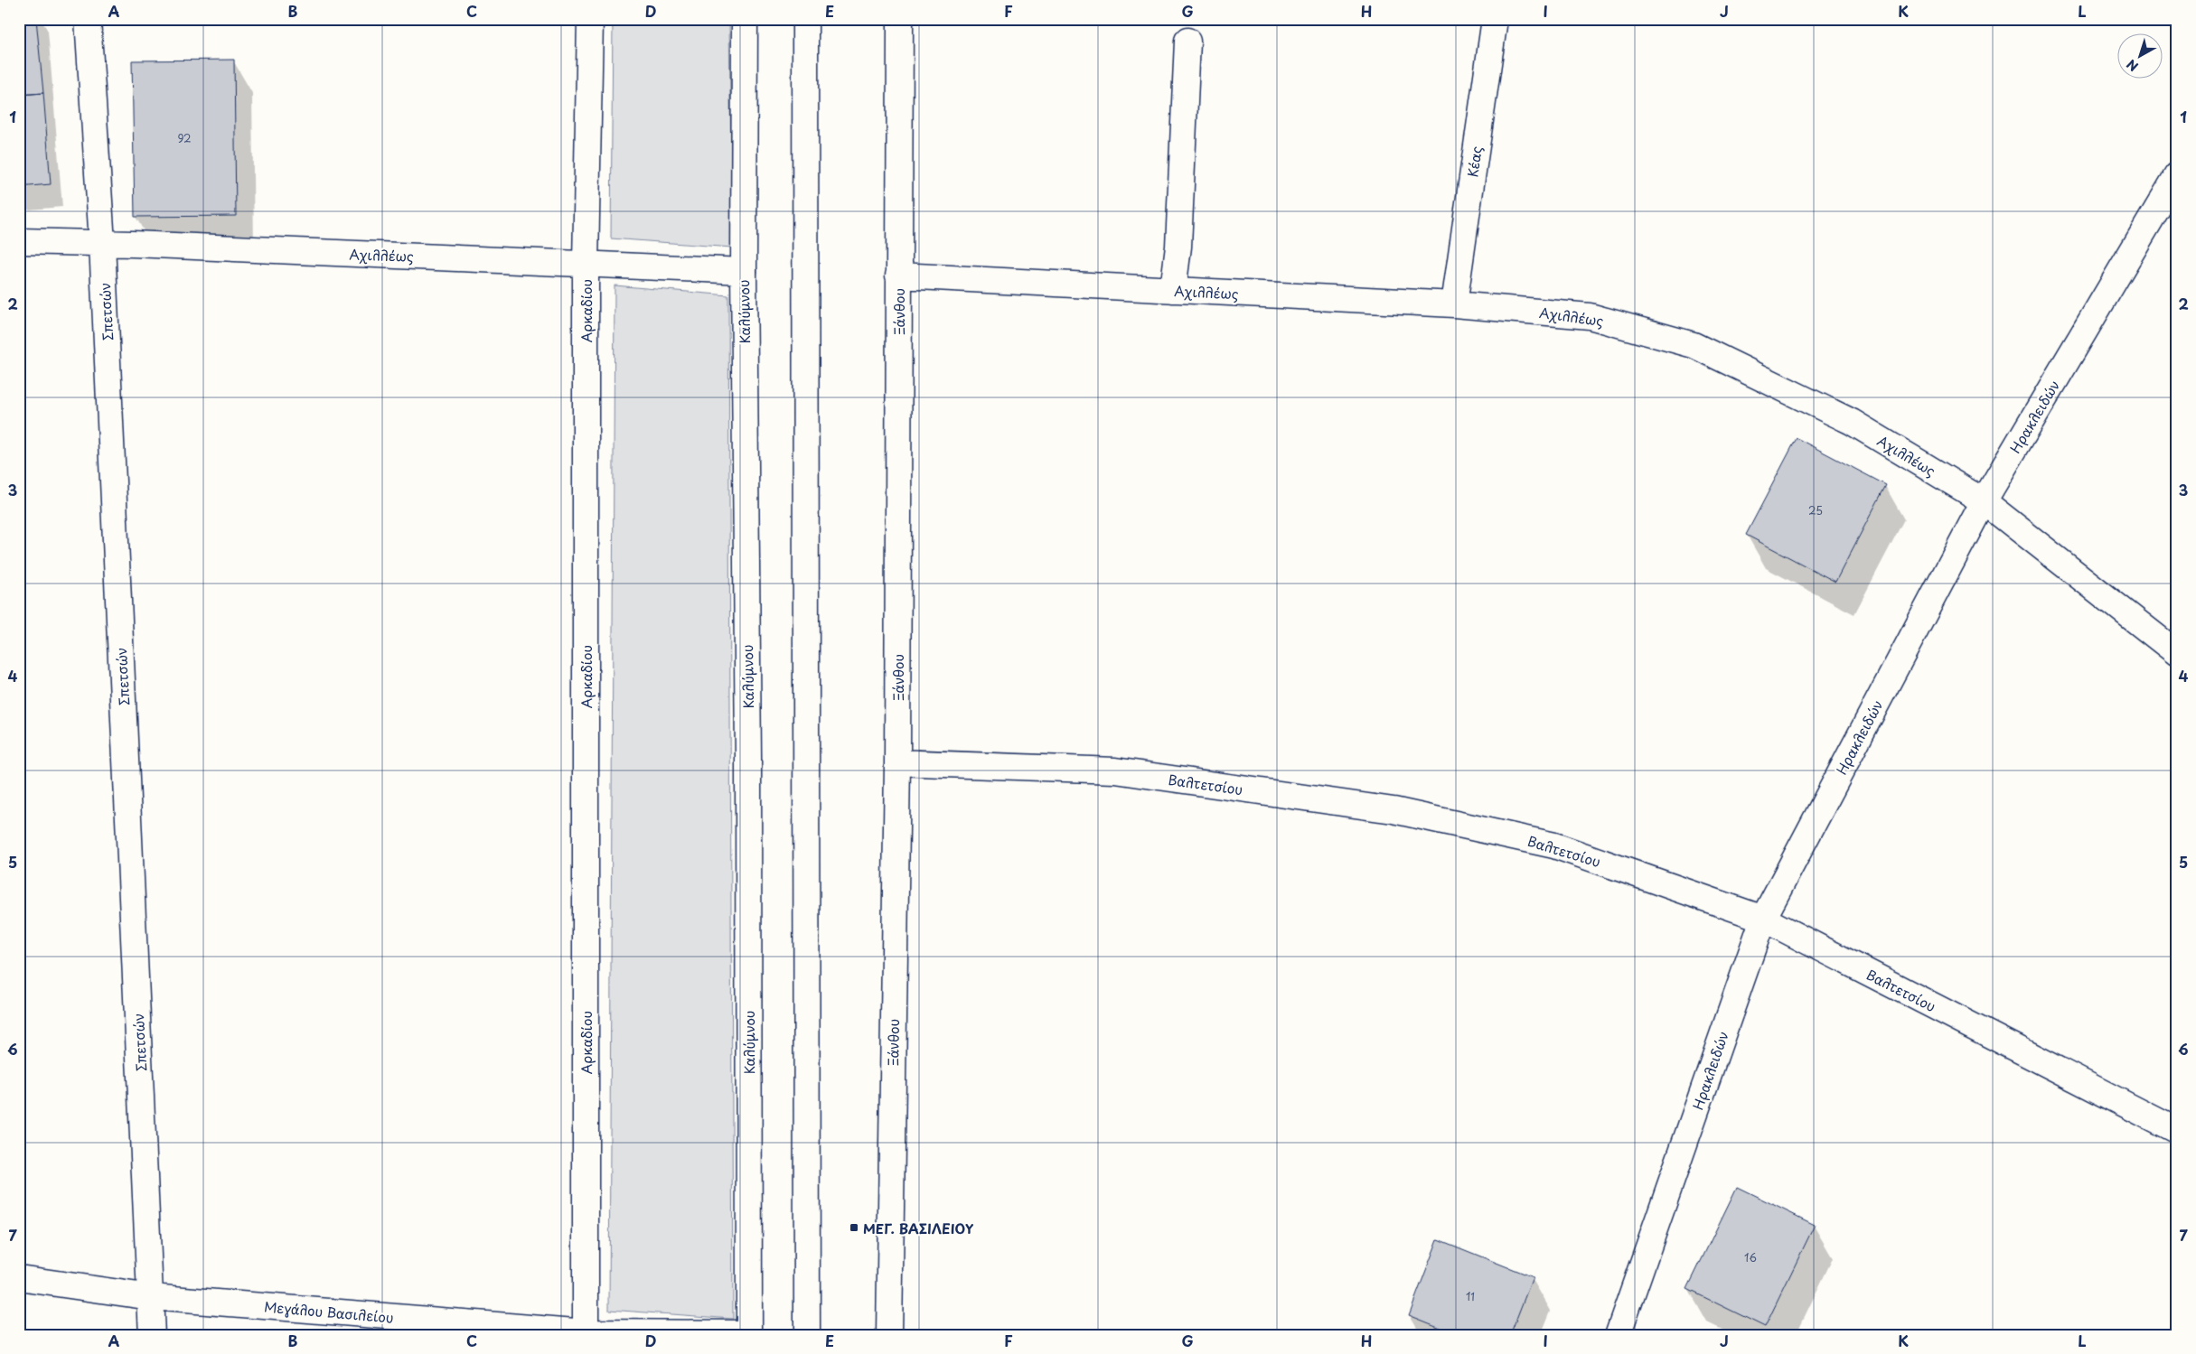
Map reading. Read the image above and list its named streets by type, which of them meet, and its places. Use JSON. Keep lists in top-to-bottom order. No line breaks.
{"streets":{"street":["Κέας","Αχιλλέως","Αρκαδίου","Σπετσών","Καλύμνου","Ξάνθου","Ηρακλειδών","Βαλτετσίου","Μεγάλου Βασιλείου"]},"crossings":[["Κέας","Αχιλλέως"],["Αχιλλέως","Αρκαδίου"],["Αχιλλέως","Σπετσών"],["Αχιλλέως","Καλύμνου"],["Αχιλλέως","Ξάνθου"],["Αχιλλέως","Ηρακλειδών"],["Αρκαδίου","Μεγάλου Βασιλείου"],["Σπετσών","Μεγάλου Βασιλείου"],["Καλύμνου","Μεγάλου Βασιλείου"],["Ξάνθου","Βαλτετσίου"],["Ηρακλειδών","Βαλτετσίου"]],"places":{"transit":["ΜΕΓ. ΒΑΣΙΛΕΙΟΥ"]},"house_numbers":["92","25","16","11"],"north":"bottom left","grid":{"columns":["A","B","C","D","E","F","G","H","I","J","K","L"],"rows":["1","2","3","4","5","6","7"]}}
